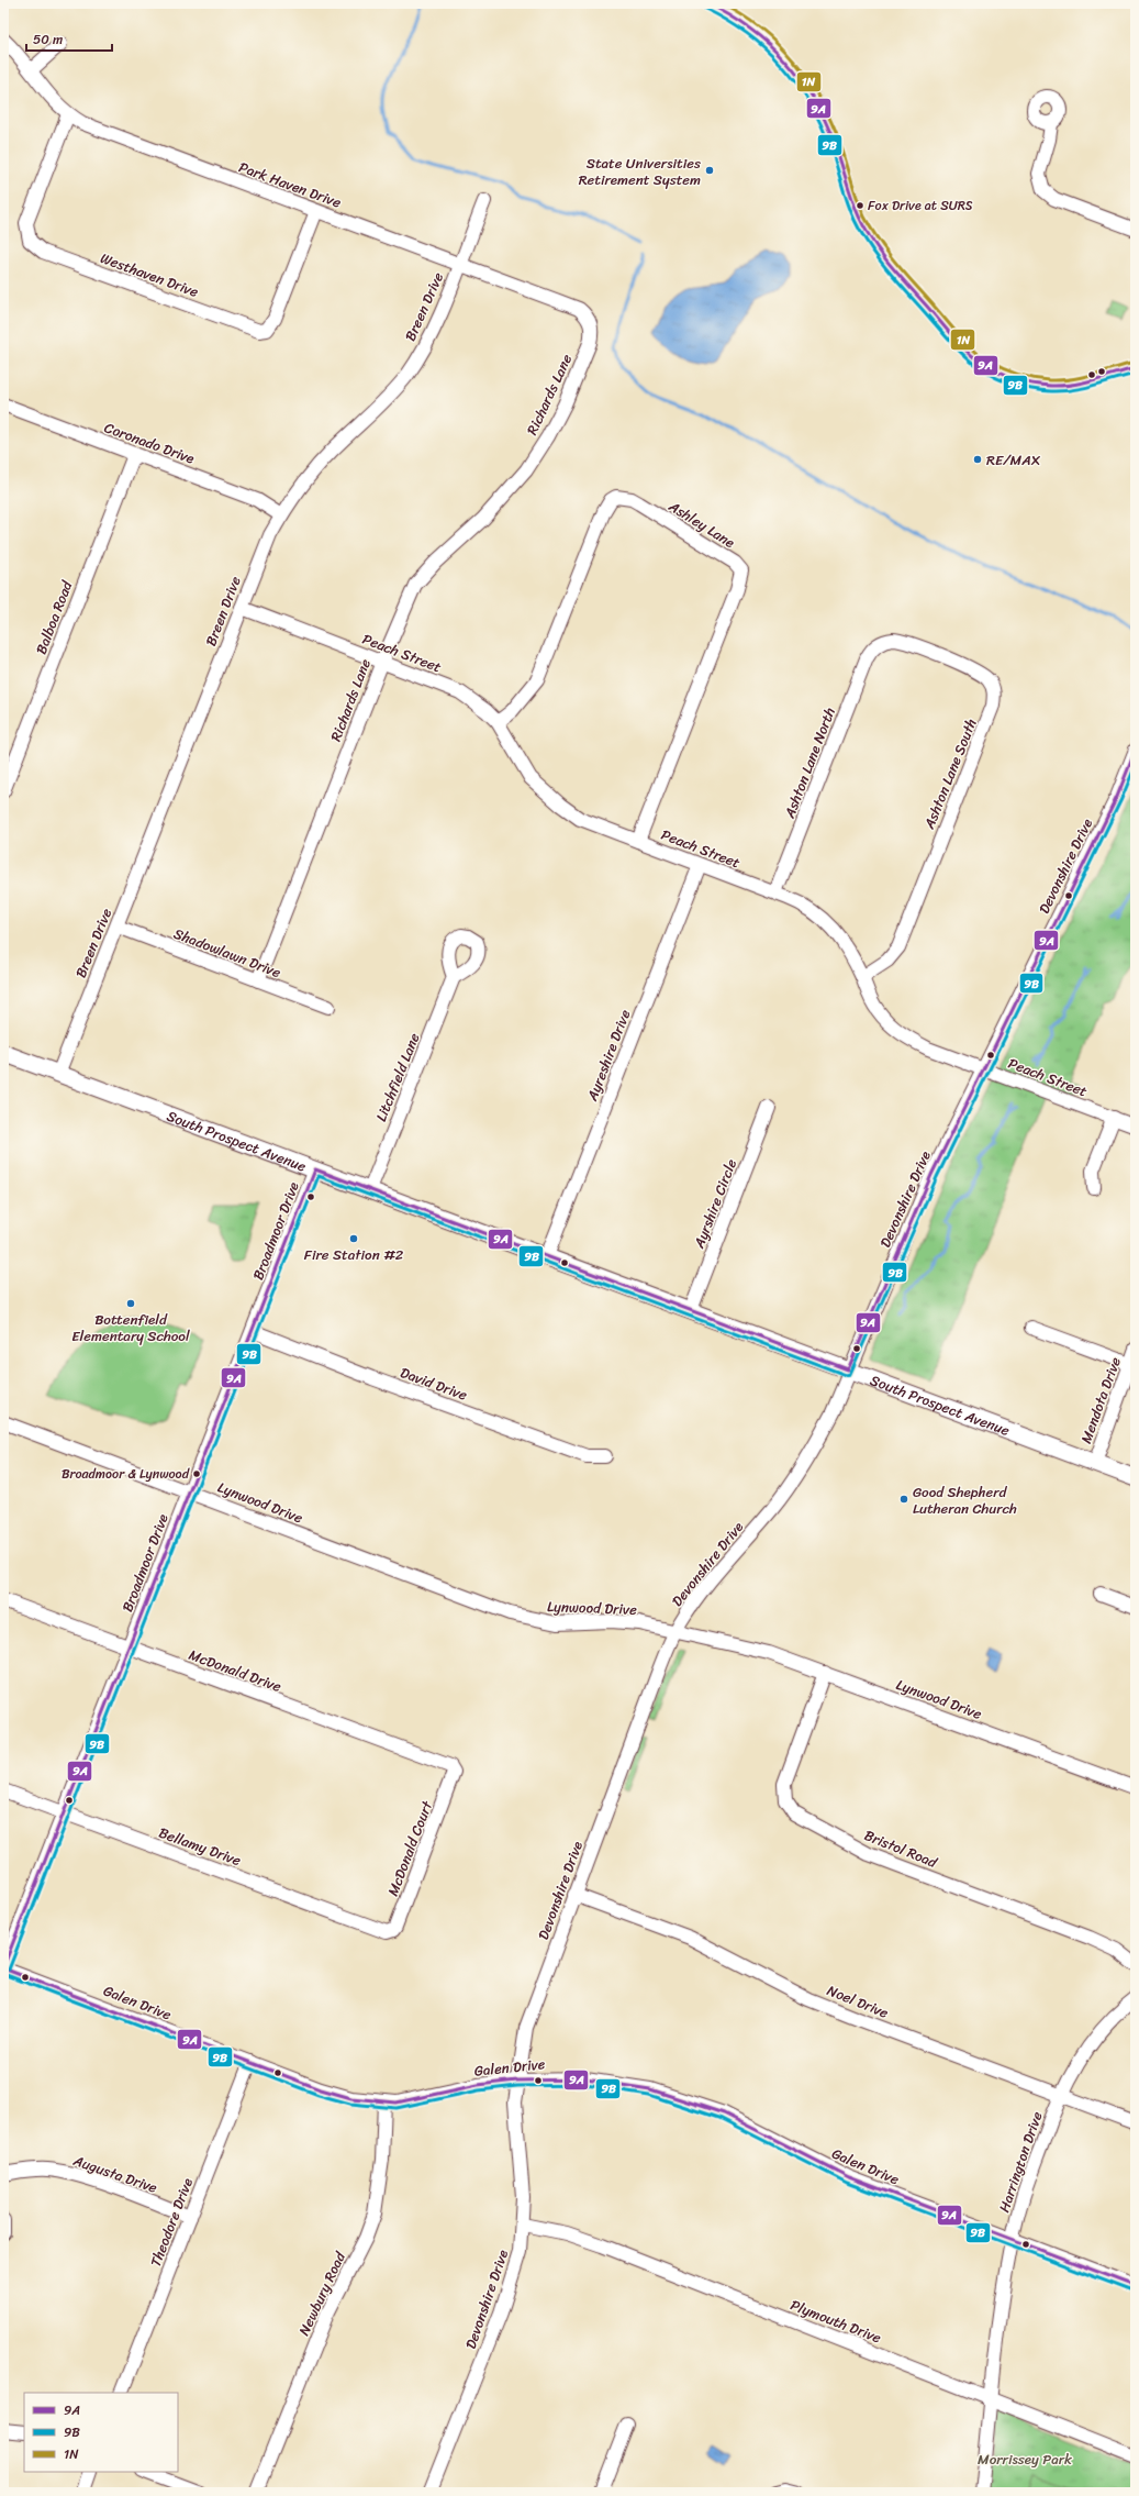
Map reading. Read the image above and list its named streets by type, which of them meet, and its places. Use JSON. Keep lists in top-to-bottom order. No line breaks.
{"streets":{"main road":["South Prospect Avenue"],"street":["Park Haven Drive","Westhaven Drive","Breen Drive","Richards Lane","Coronado Drive","Ashley Lane","Balboa Road","Peach Street","Ashton Lane North","Ashton Lane South","Devonshire Drive","Shadowlawn Drive","Ayreshire Drive","Litchfield Lane","Ayrshire Circle","Broadmoor Drive","David Drive","Mendota Drive","Lynwood Drive","McDonald Drive","Bellamy Drive","McDonald Court","Bristol Road","Noel Drive","Galen Drive","Harrington Drive","Augusta Drive","Theodore Drive","Newbury Road","Plymouth Drive"]},"crossings":[["Park Haven Drive","Westhaven Drive"],["Park Haven Drive","Breen Drive"],["Park Haven Drive","Richards Lane"],["Breen Drive","Coronado Drive"],["Breen Drive","Peach Street"],["Breen Drive","Shadowlawn Drive"],["Breen Drive","South Prospect Avenue"],["Richards Lane","Peach Street"],["Richards Lane","Shadowlawn Drive"],["Coronado Drive","Balboa Road"],["Ashley Lane","Peach Street"],["Peach Street","Ashton Lane North"],["Peach Street","Ashton Lane South"],["Peach Street","Devonshire Drive"],["Peach Street","Ayreshire Drive"],["Ashton Lane North","Ashton Lane South"],["Devonshire Drive","South Prospect Avenue"],["Devonshire Drive","Lynwood Drive"],["Devonshire Drive","Noel Drive"],["Devonshire Drive","Galen Drive"],["Devonshire Drive","Plymouth Drive"],["Ayreshire Drive","South Prospect Avenue"],["Litchfield Lane","South Prospect Avenue"],["South Prospect Avenue","Ayrshire Circle"],["South Prospect Avenue","Broadmoor Drive"],["South Prospect Avenue","Mendota Drive"],["Broadmoor Drive","David Drive"],["Broadmoor Drive","Lynwood Drive"],["Broadmoor Drive","McDonald Drive"],["Broadmoor Drive","Bellamy Drive"],["Broadmoor Drive","Galen Drive"],["Lynwood Drive","Bristol Road"],["McDonald Drive","McDonald Court"],["Bellamy Drive","McDonald Court"],["Noel Drive","Harrington Drive"],["Galen Drive","Harrington Drive"],["Galen Drive","Theodore Drive"],["Galen Drive","Newbury Road"],["Harrington Drive","Plymouth Drive"],["Augusta Drive","Theodore Drive"]],"parks":["Morrissey Park"],"places":["State Universities Retirement System","Fox Drive at SURS","RE/MAX","Fire Station #2","Bottenfield Elementary School","Broadmoor & Lynwood","Good Shepherd Lutheran Church"],"lines":["transit line 9A","transit line 1N","transit line 9B"],"legend":["9A","9B","1N"],"scale_bar":"50 m"}
